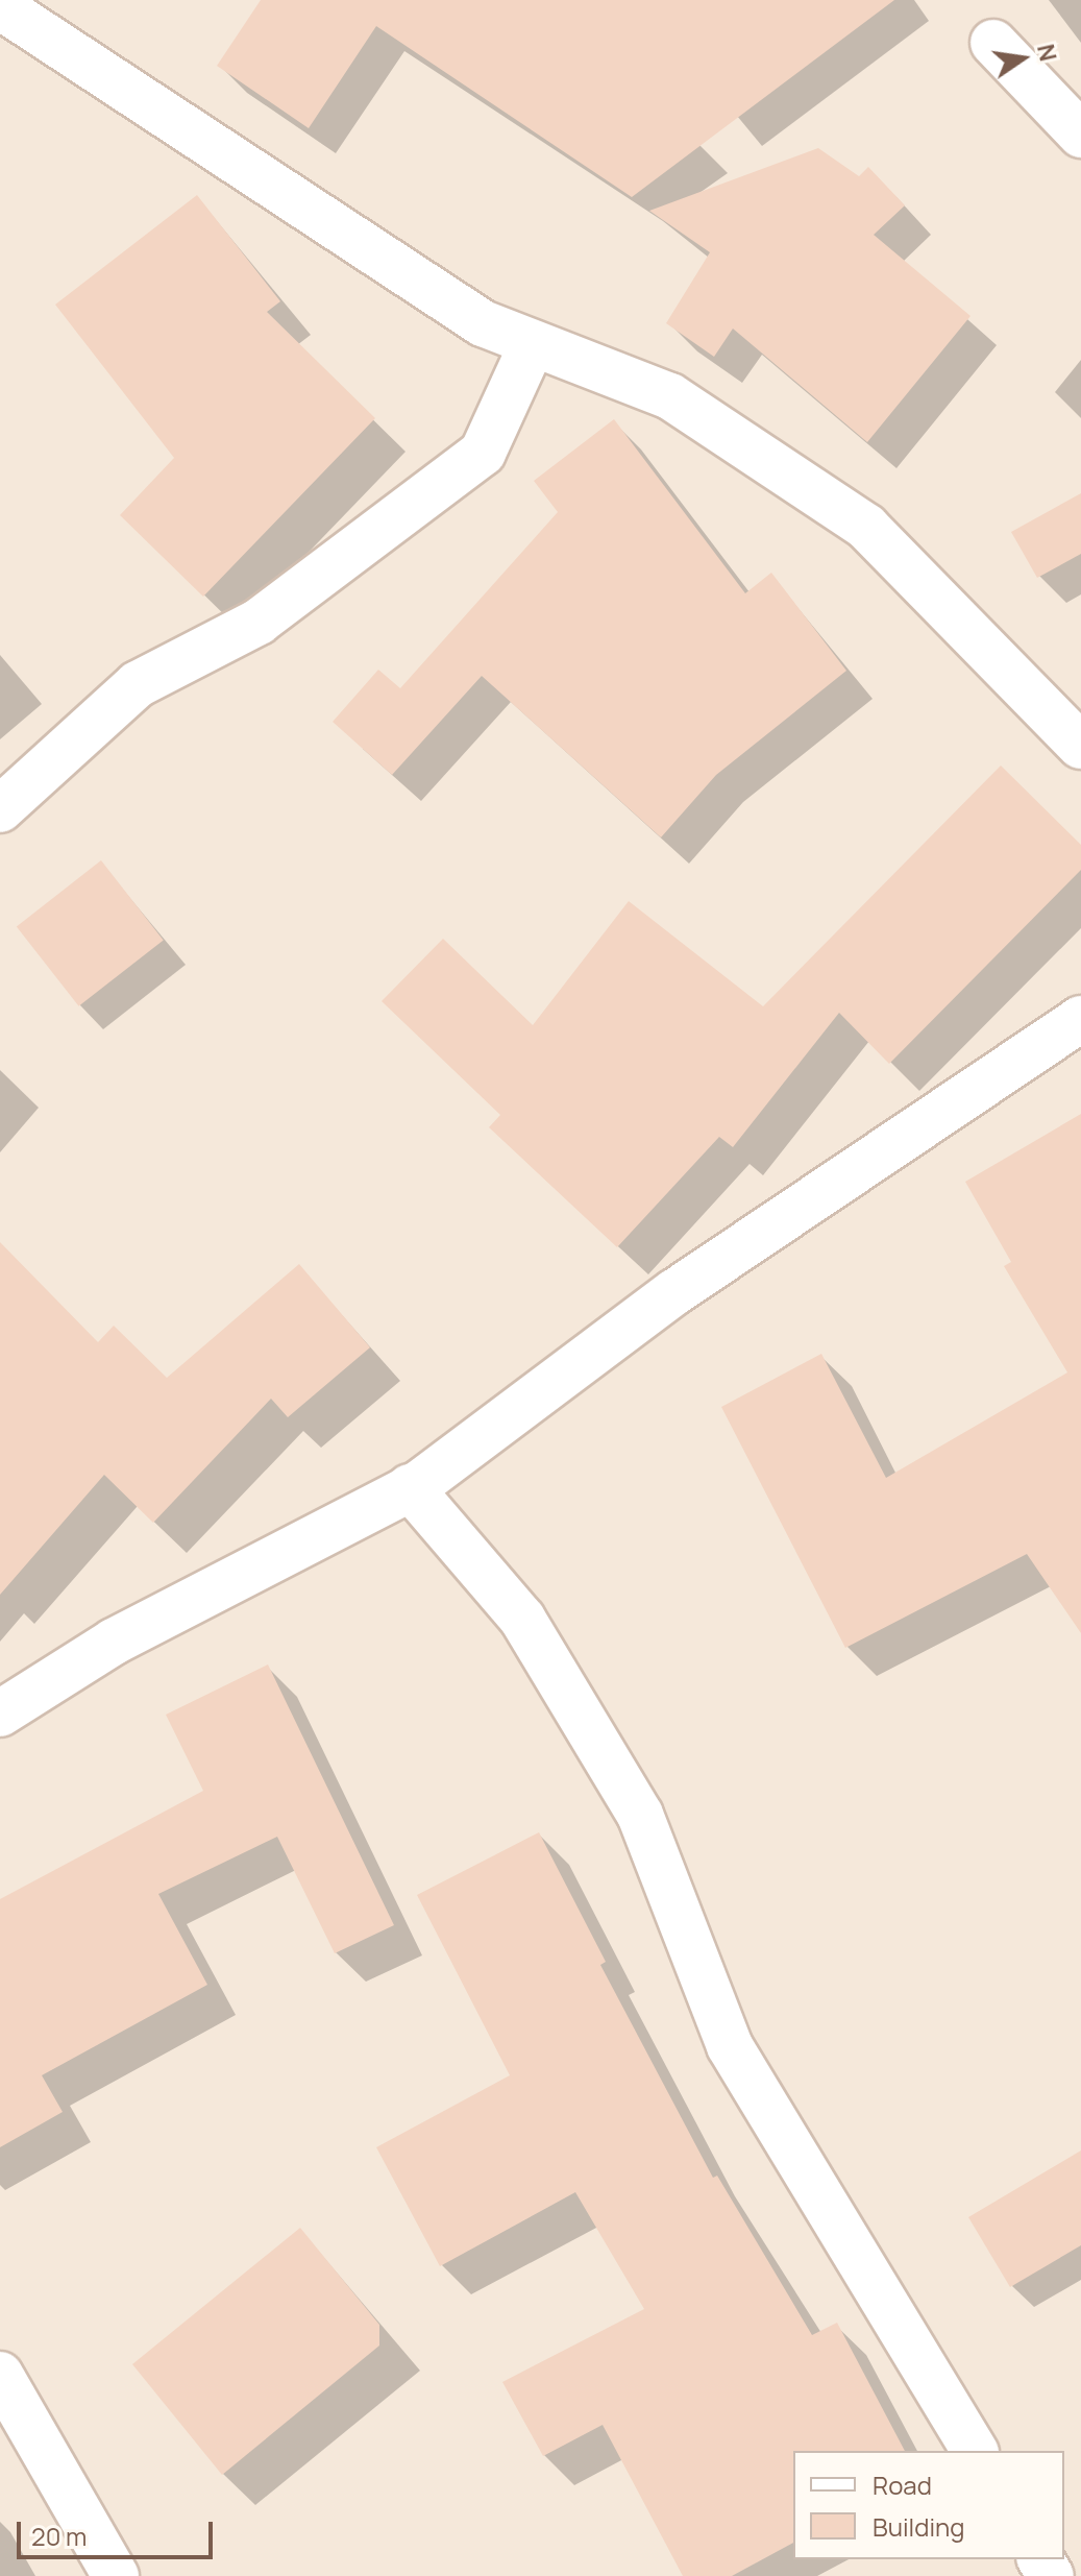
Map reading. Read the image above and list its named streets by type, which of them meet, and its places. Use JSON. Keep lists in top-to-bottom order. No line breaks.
{"legend":["Road","Building"],"scale_bar":"20 m","north":"right"}
